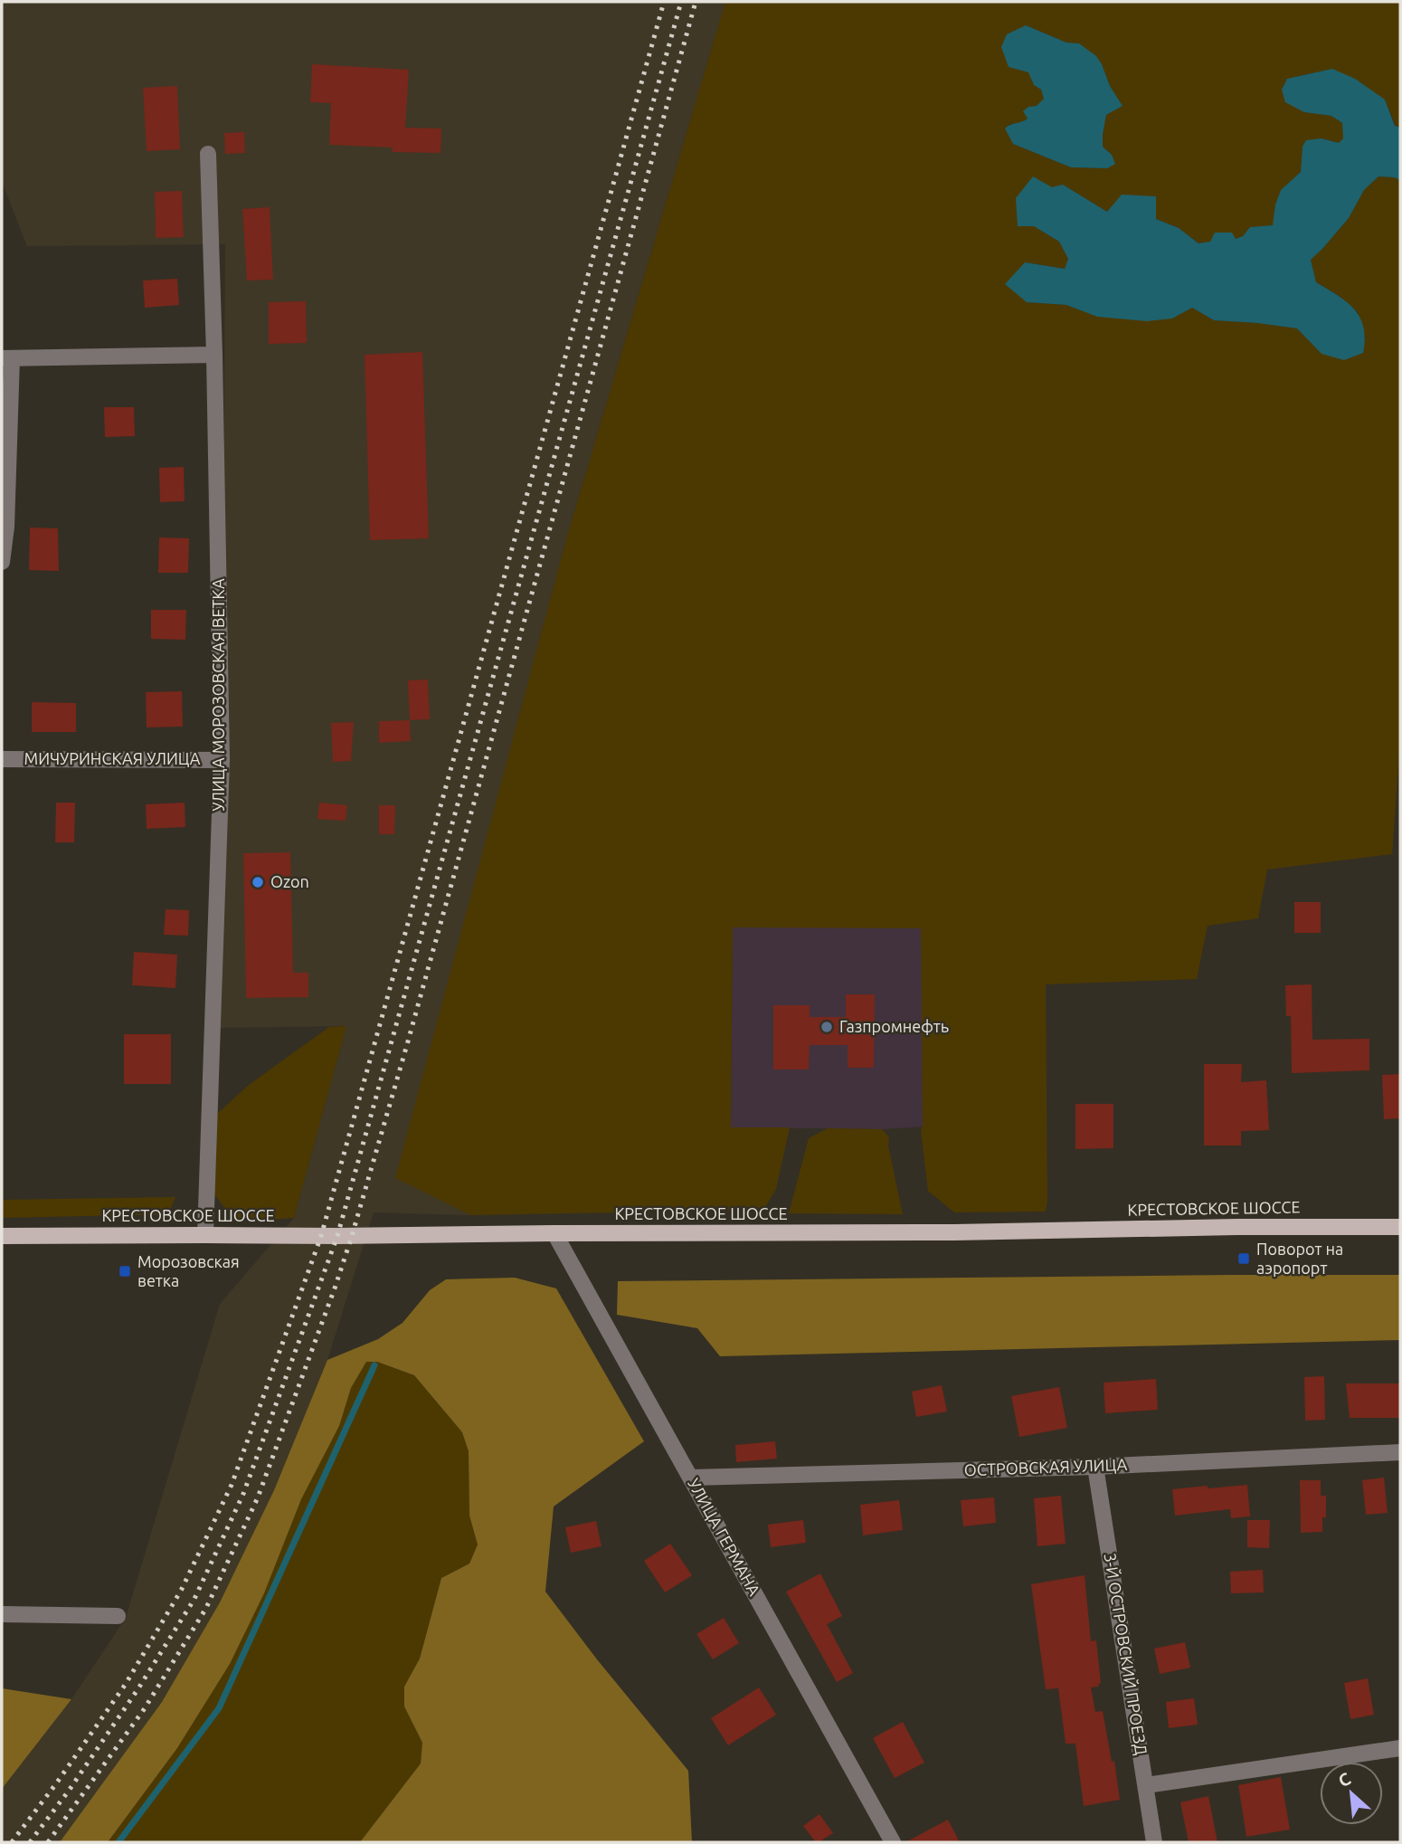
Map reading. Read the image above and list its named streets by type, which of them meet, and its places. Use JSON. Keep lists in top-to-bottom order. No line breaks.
{"streets":{"main road":["КРЕСТОВСКОЕ ШОССЕ"],"street":["УЛИЦА МОРОЗОВСКАЯ ВЕТКА","МИЧУРИНСКАЯ УЛИЦА","ОСТРОВСКАЯ УЛИЦА","УЛИЦА ГЕРМАНА","3-Й ОСТРОВСКИЙ ПРОЕЗД"]},"crossings":[["УЛИЦА МОРОЗОВСКАЯ ВЕТКА","МИЧУРИНСКАЯ УЛИЦА"],["УЛИЦА МОРОЗОВСКАЯ ВЕТКА","КРЕСТОВСКОЕ ШОССЕ"],["КРЕСТОВСКОЕ ШОССЕ","УЛИЦА ГЕРМАНА"],["ОСТРОВСКАЯ УЛИЦА","УЛИЦА ГЕРМАНА"],["ОСТРОВСКАЯ УЛИЦА","3-Й ОСТРОВСКИЙ ПРОЕЗД"]],"places":{"other":["Ozon","Газпромнефть"],"transit":["Поворот на аэропорт","Морозовская ветка"]},"north":"top left"}
